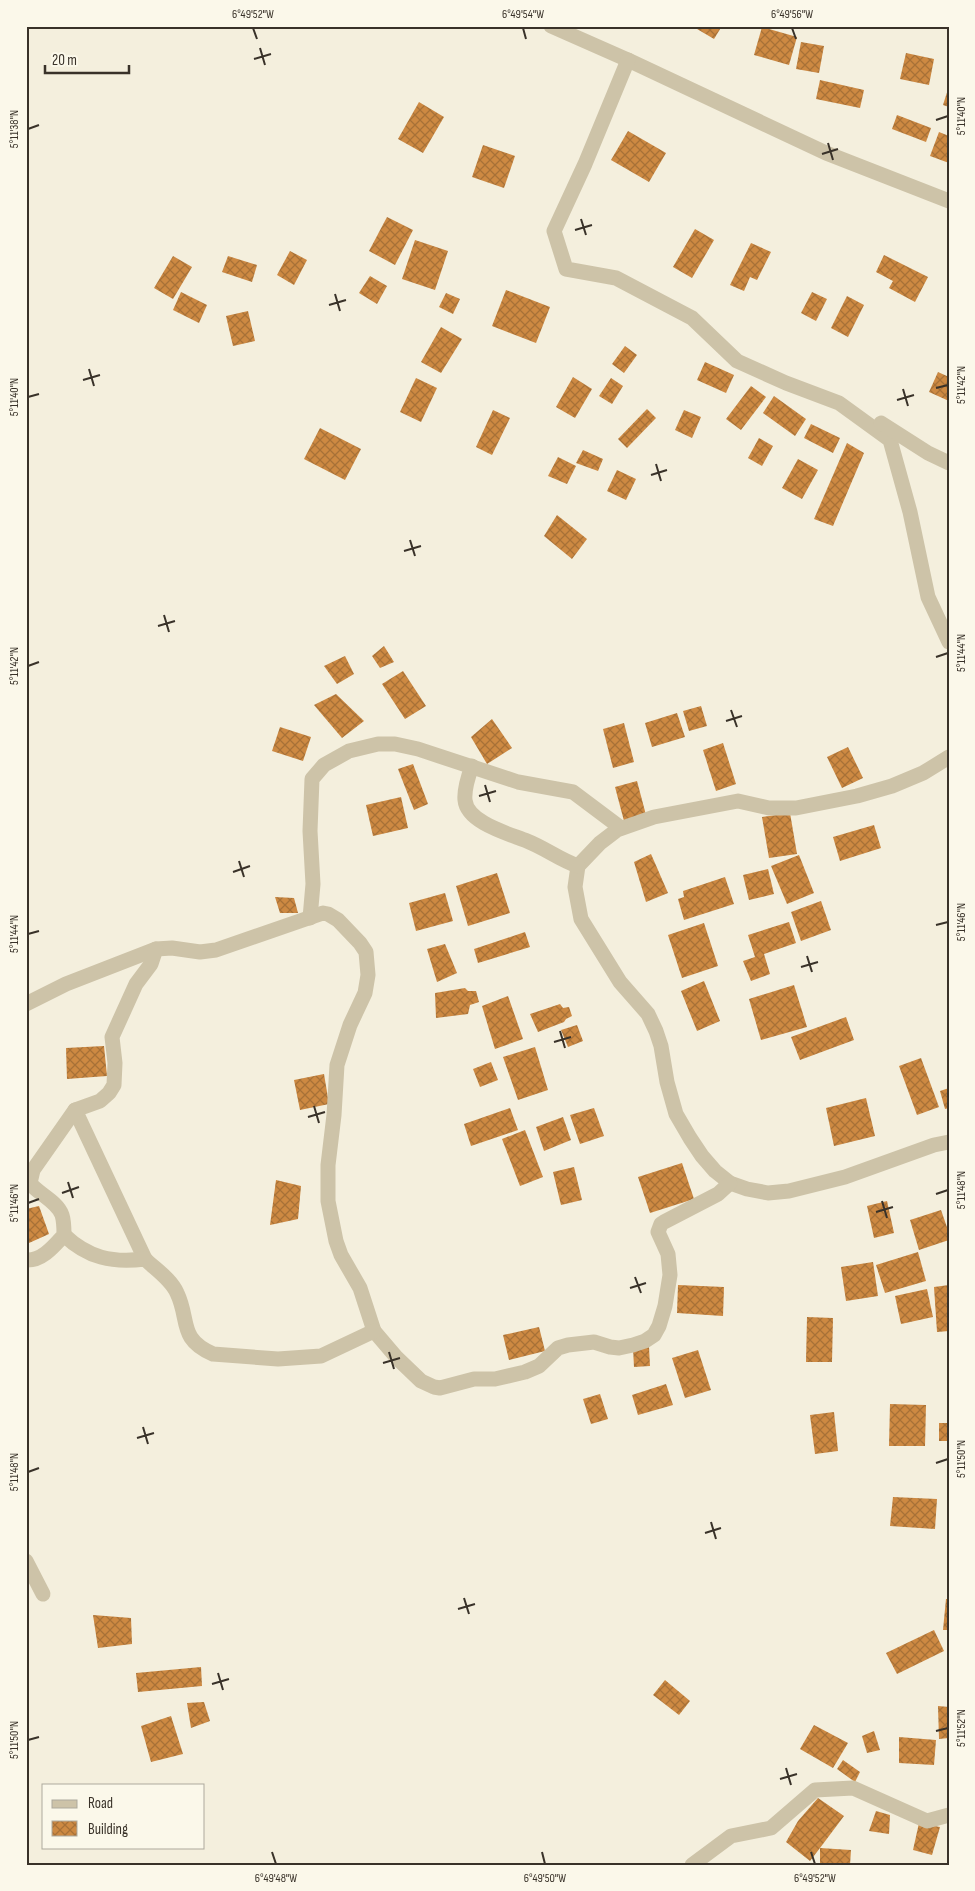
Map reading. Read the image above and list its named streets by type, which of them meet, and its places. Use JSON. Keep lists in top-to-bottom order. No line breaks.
{"legend":["Road","Building"],"scale_bar":"20 m","coordinates":["6°49'52\"W","6°49'54\"W","6°49'56\"W","5°11'40\"N","5°11'38\"N","5°11'42\"N","5°11'44\"N","5°11'46\"N","5°11'48\"N","5°11'50\"N","5°11'52\"N","6°49'48\"W","6°49'50\"W"]}
